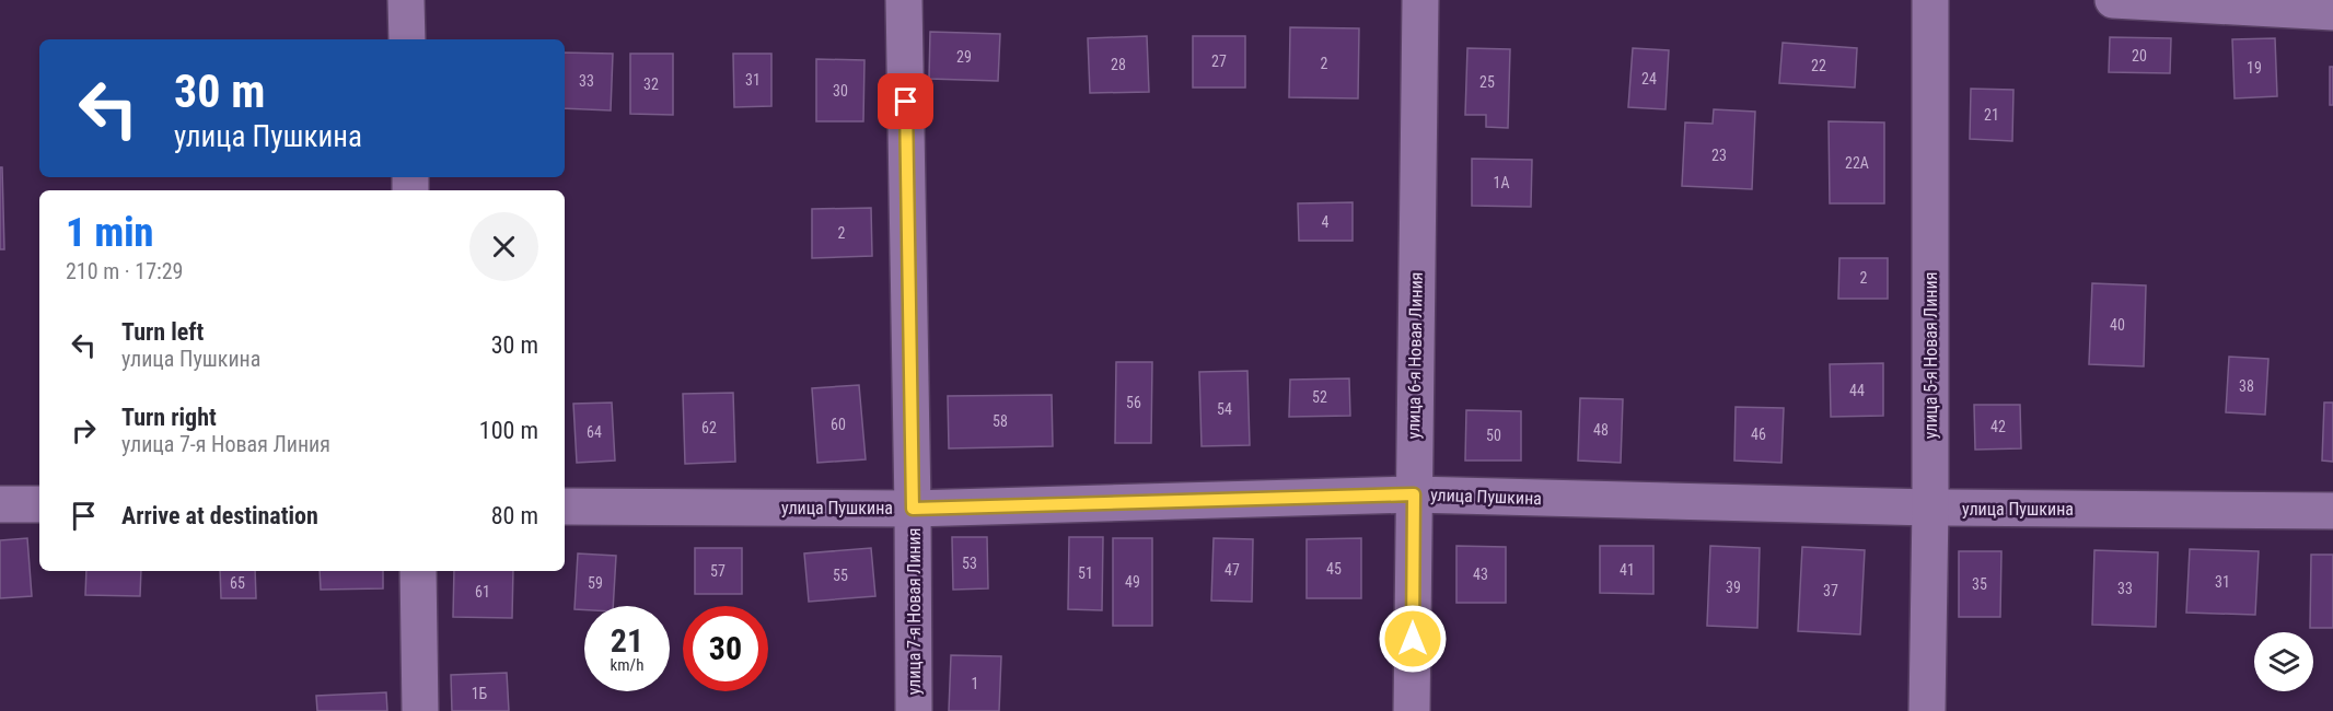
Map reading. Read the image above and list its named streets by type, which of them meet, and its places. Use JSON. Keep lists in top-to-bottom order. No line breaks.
{"streets":{"street":["улица 6-я Новая Линия","улица 5-я Новая Линия","улица Пушкина","улица 7-я Новая Линия"]},"crossings":[["улица 6-я Новая Линия","улица Пушкина"],["улица 5-я Новая Линия","улица Пушкина"],["улица Пушкина","улица 7-я Новая Линия"]],"house_numbers":["20","29","27","2","28","22","19","24","31","33","25","32","30","21","23","22А","1А","4","2","2","40","38","44","52","56","54","58","60","42","62","48","64","46","50","53","45","47","41","57","51","43","55","49","31","65","59","35","39","33","37","61","1","1Б"],"page":{"turn":["30 m","улица Пушкина"],"heading":["1 min","210 m · 17:29"],"list":[{"name":"Turn left","note":"улица Пушкина","value":"30 m"},{"name":"Turn right","note":"улица 7-я Новая Линия","value":"100 m"},{"name":"Arrive at destination","value":"80 m"}],"speed":"21 km/h","limit":"30"}}
